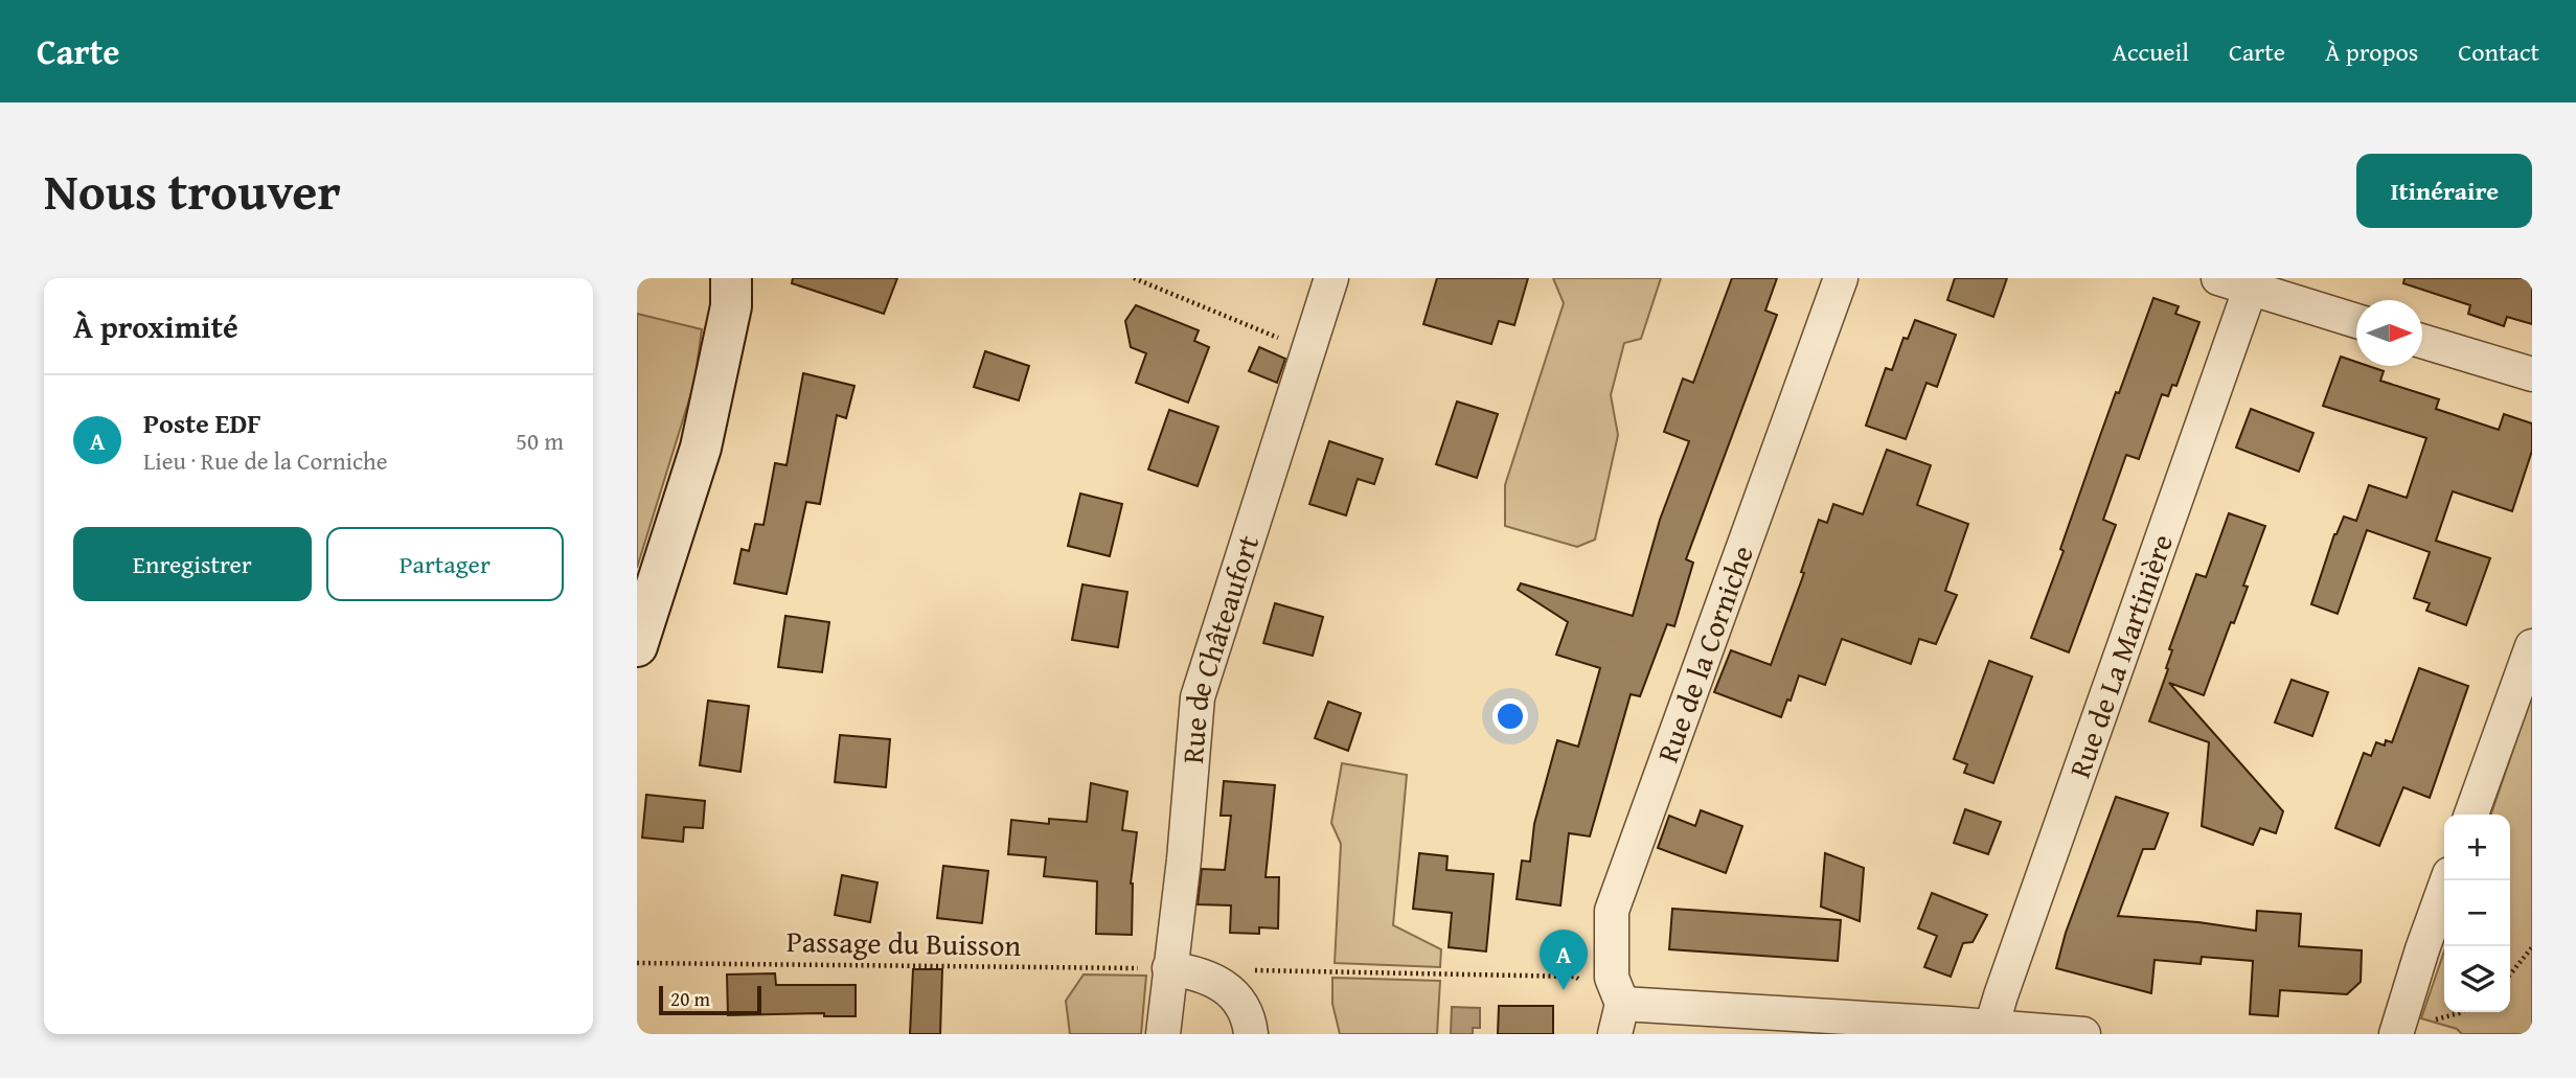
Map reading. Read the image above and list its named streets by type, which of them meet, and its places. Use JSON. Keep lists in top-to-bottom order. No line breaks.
{"streets":{"street":["Rue de Châteaufort","Rue de la Corniche","Rue de La Martinière"],"path":["Passage du Buisson"]},"crossings":[["Rue de Châteaufort","Passage du Buisson"]],"scale_bar":"20 m","north":"right","page":{"header":"Carte","nav":["Accueil","Carte","À propos","Contact"],"title":"Nous trouver","buttons":["Itinéraire",["Enregistrer","Partager"]],"heading":"À proximité","list":[{"mark":"A","name":"Poste EDF","note":"Lieu · Rue de la Corniche","value":"50 m"}],"map_buttons":["+","−"],"pins":"A","scale":"20 m"}}
